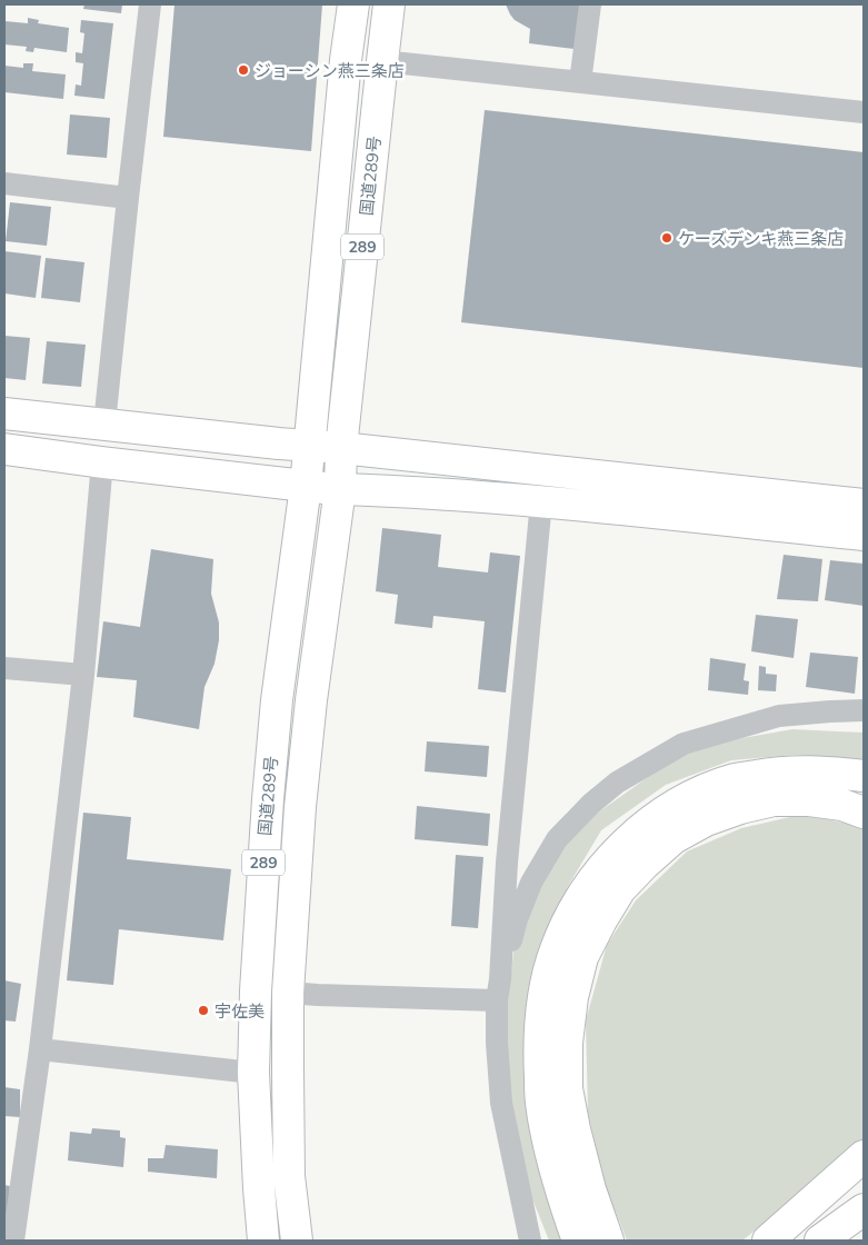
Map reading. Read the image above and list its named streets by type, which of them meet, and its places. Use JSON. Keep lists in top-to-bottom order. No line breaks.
{"streets":{"main road":["国道289号","289"]},"places":["ジョーシン燕三条店","ケーズデンキ燕三条店","宇佐美"]}
